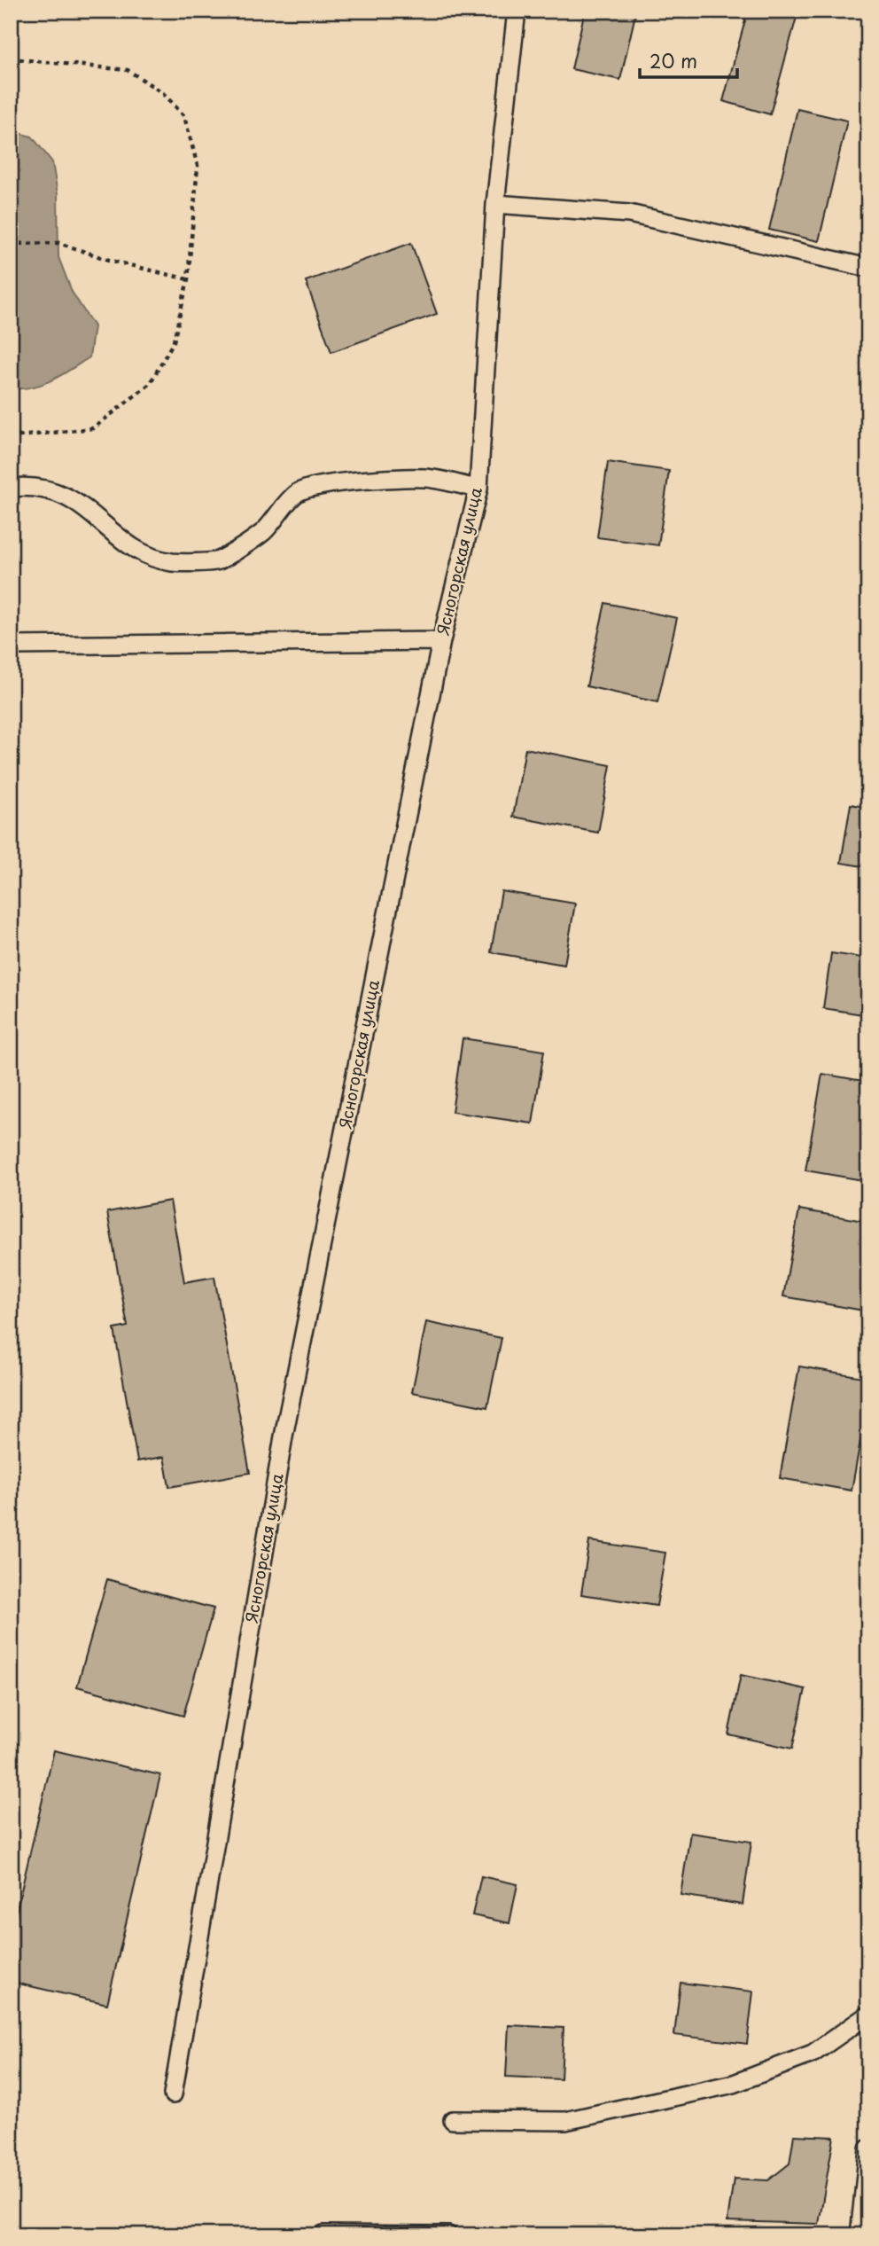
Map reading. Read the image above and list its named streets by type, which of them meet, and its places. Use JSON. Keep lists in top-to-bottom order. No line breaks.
{"streets":{"lane":["Ясногорская улица"]},"scale_bar":"20 m"}
